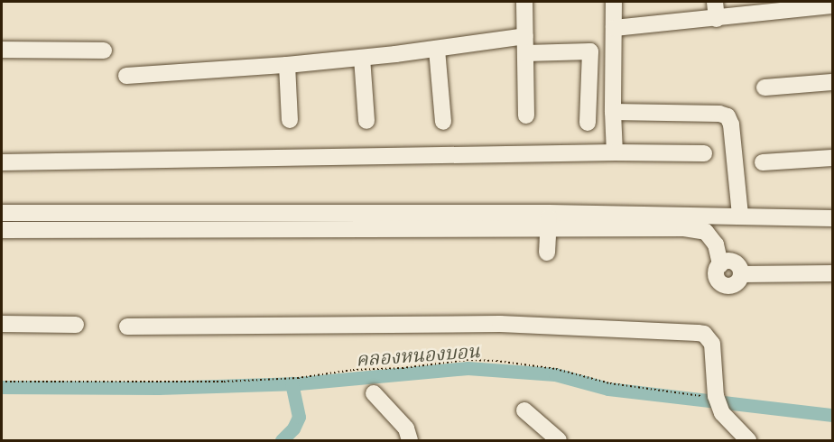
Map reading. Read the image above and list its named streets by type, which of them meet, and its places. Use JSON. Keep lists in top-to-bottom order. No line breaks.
{"water":["คลองหนองบอน"]}
